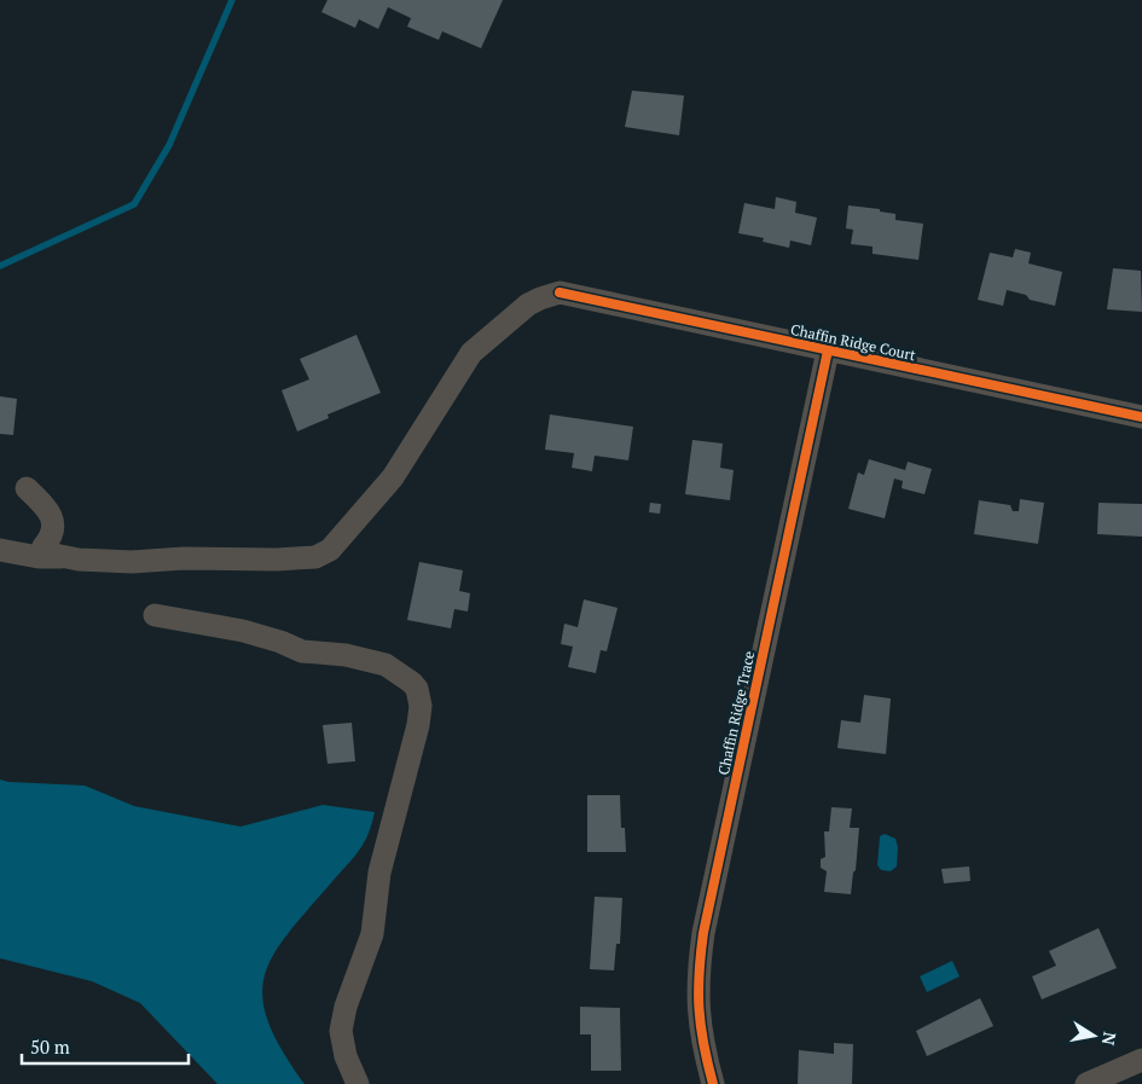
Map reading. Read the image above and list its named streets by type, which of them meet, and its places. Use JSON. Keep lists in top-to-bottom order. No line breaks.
{"streets":{"street":["Chaffin Ridge Court","Chaffin Ridge Trace"]},"crossings":[["Chaffin Ridge Court","Chaffin Ridge Trace"]],"scale_bar":"50 m","north":"right"}
